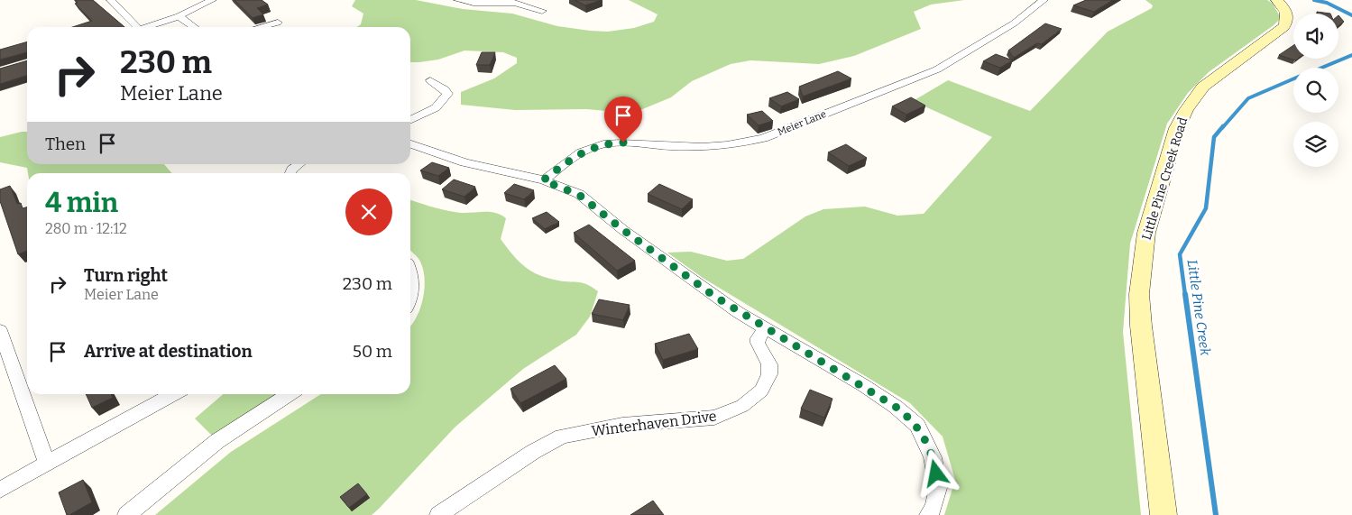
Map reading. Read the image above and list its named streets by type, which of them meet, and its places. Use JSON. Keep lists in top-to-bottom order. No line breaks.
{"streets":{"street":["Meier Lane","Little Pine Creek Road","Winterhaven Drive"]},"water":["Little Pine Creek"],"page":{"turn":["230 m","Meier Lane"],"then":"Then","heading":["4 min","280 m · 12:12"],"list":[{"name":"Turn right","note":"Meier Lane","value":"230 m"},{"name":"Arrive at destination","value":"50 m"}]}}
